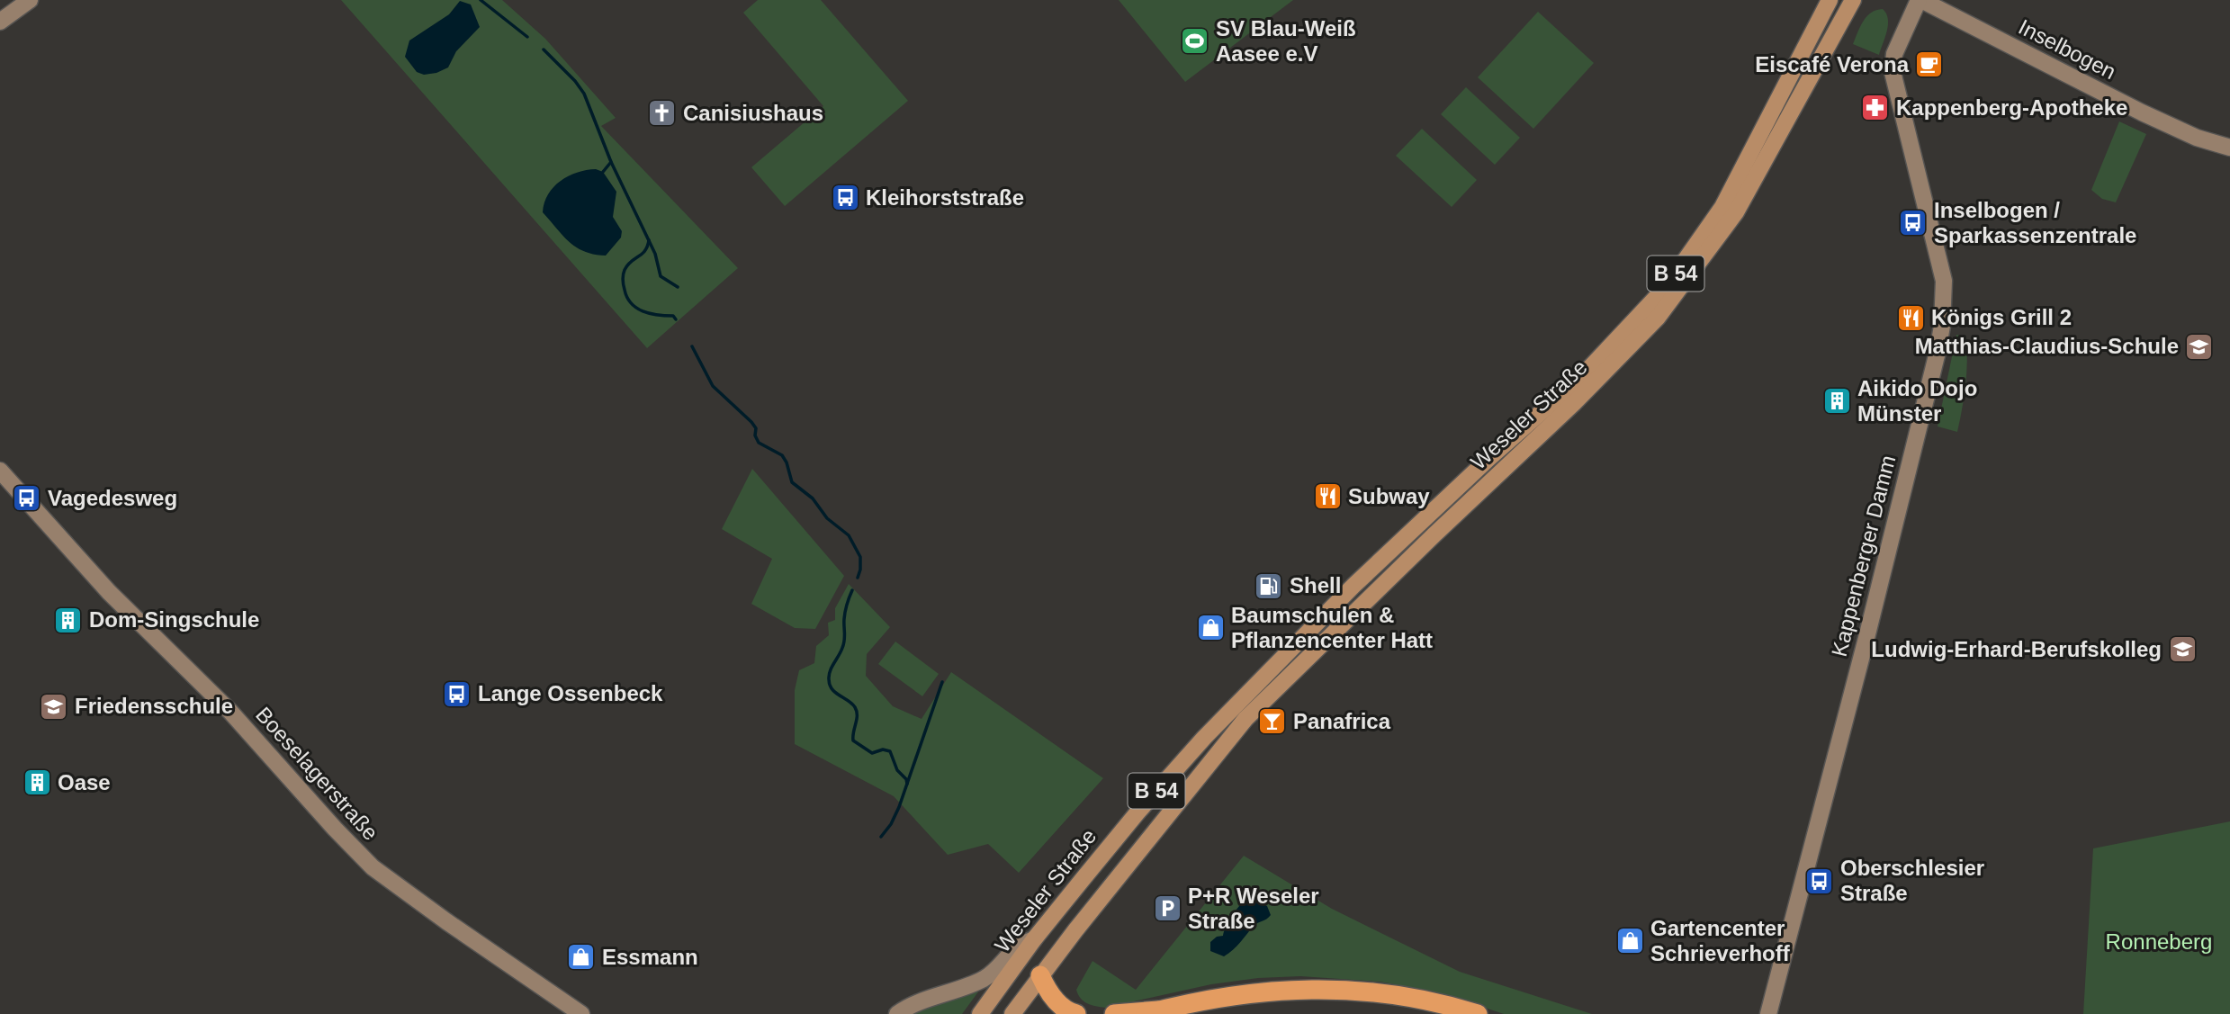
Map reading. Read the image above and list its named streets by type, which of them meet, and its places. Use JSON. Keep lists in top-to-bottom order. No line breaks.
{"streets":{"main road":["Inselbogen","B 54","Weseler Straße","Kappenberger Damm","Boeselagerstraße"]},"crossings":[["Inselbogen","Kappenberger Damm"],["B 54","Weseler Straße"]],"parks":["Ronneberg"],"places":{"sports":["SV Blau-Weiß Aasee e.V"],"cafe":["Eiscafé Verona"],"pharmacy":["Kappenberg-Apotheke"],"church":["Canisiushaus"],"bus stop":["Kleihorststraße","Inselbogen / Sparkassenzentrale","Vagedesweg","Lange Ossenbeck","Oberschlesier Straße"],"restaurant":["Königs Grill 2","Subway"],"school or university":["Matthias-Claudius-Schule","Ludwig-Erhard-Berufskolleg","Friedensschule"],"building":["Aikido Dojo Münster","Dom-Singschule","Oase"],"fuel station":["Shell"],"shop":["Baumschulen & Pflanzencenter Hatt","Gartencenter Schrieverhoff","Essmann"],"bar":["Panafrica"],"parking":["P+R Weseler Straße"]}}
